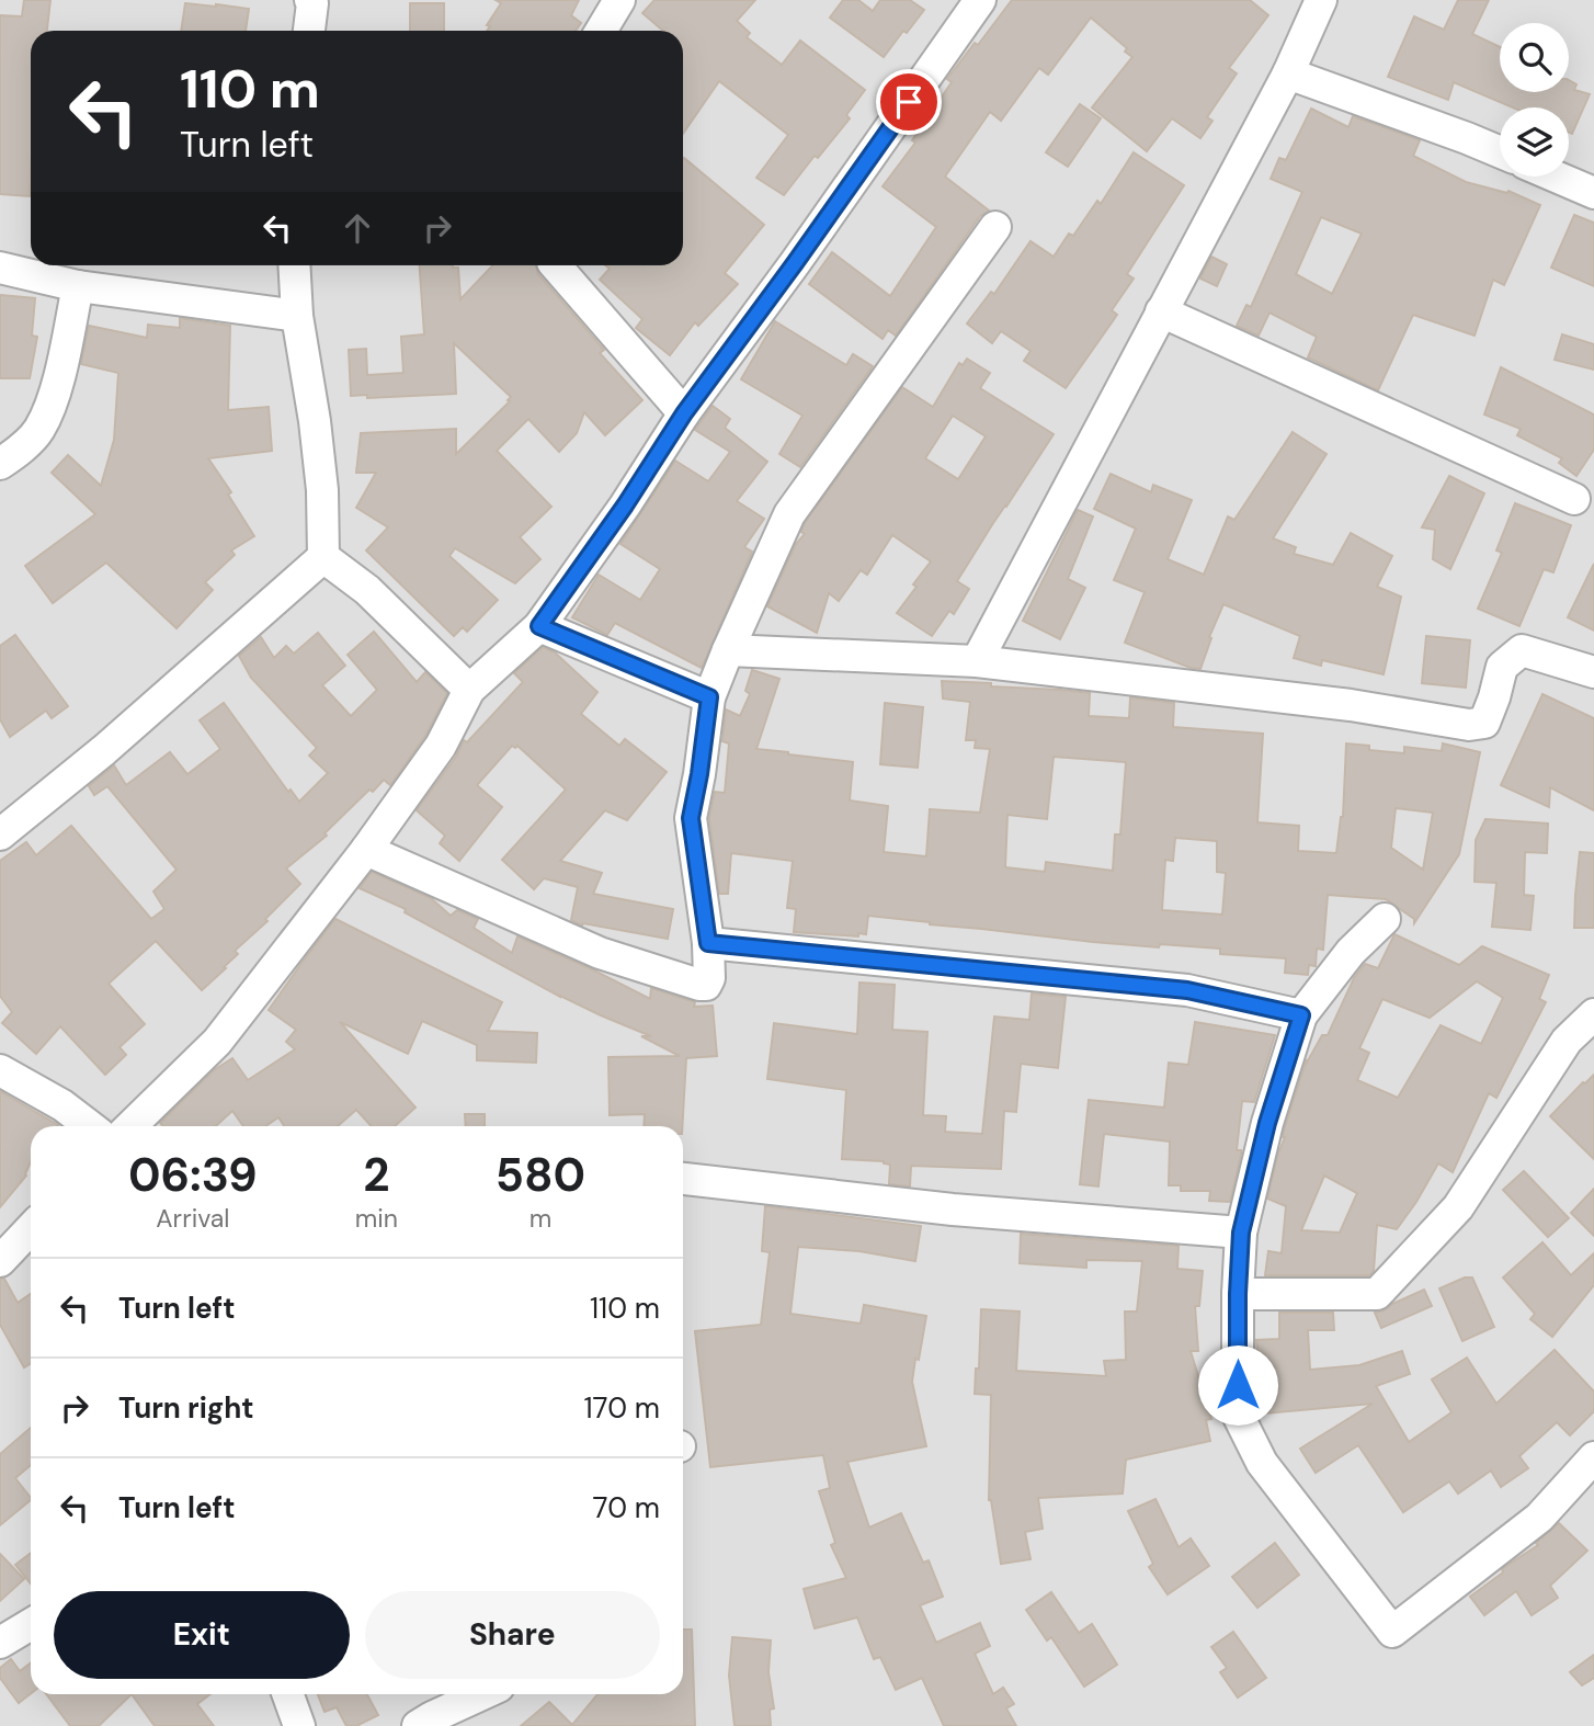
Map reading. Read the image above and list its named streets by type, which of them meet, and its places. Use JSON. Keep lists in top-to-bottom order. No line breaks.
{"page":{"turn":["110 m","Turn left"],"eta":["06:39","Arrival","2","min","580","m"],"list":[{"name":"Turn left","value":"110 m"},{"name":"Turn right","value":"170 m"},{"name":"Turn left","value":"70 m"}],"buttons":["Exit","Share"]}}
